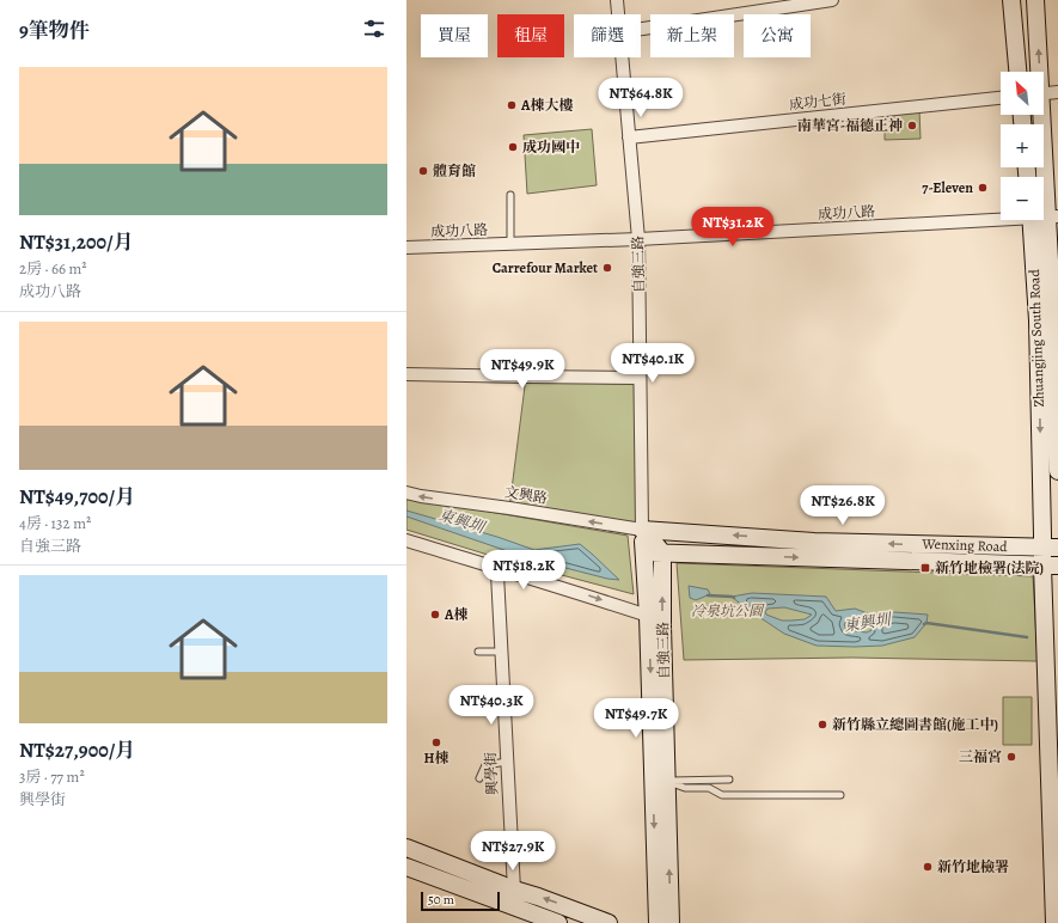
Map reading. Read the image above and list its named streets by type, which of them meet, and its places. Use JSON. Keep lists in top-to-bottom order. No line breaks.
{"streets":{"street":["成功七街","成功八路","自強三路","Zhuangjing South Road","文興路","Wenxing Road","興學街"]},"crossings":[["成功七街","自強三路"],["成功八路","自強三路"],["自強三路","文興路"],["自強三路","Wenxing Road"],["Zhuangjing South Road","Wenxing Road"],["文興路","Wenxing Road"]],"water":["東興圳"],"parks":["冷泉坑公園"],"places":{"other":["A棟大樓","南華宮-福德正神","成功國中","體育館","7-Eleven","Carrefour Market","A棟","新竹縣立總圖書館(施工中)","H棟","三福宮","新竹地檢署"],"transit":["新竹地檢署(法院)"]},"scale_bar":"50 m","north":"top left","page":{"heading":"9筆物件","chip":["買屋","租屋","篩選","新上架","公寓"],"list":[{"name":"NT$31,200/月","note":"2房 · 66 m² · 成功八路"},{"name":"NT$49,700/月","note":"4房 · 132 m² · 自強三路"},{"name":"NT$27,900/月","note":"3房 · 77 m² · 興學街"}],"map_buttons":["+","−"],"price":["NT$64.8K","NT$31.2K","NT$40.1K","NT$49.9K","NT$26.8K","NT$18.2K","NT$40.3K","NT$49.7K","NT$27.9K"],"scale":"50 m"}}
